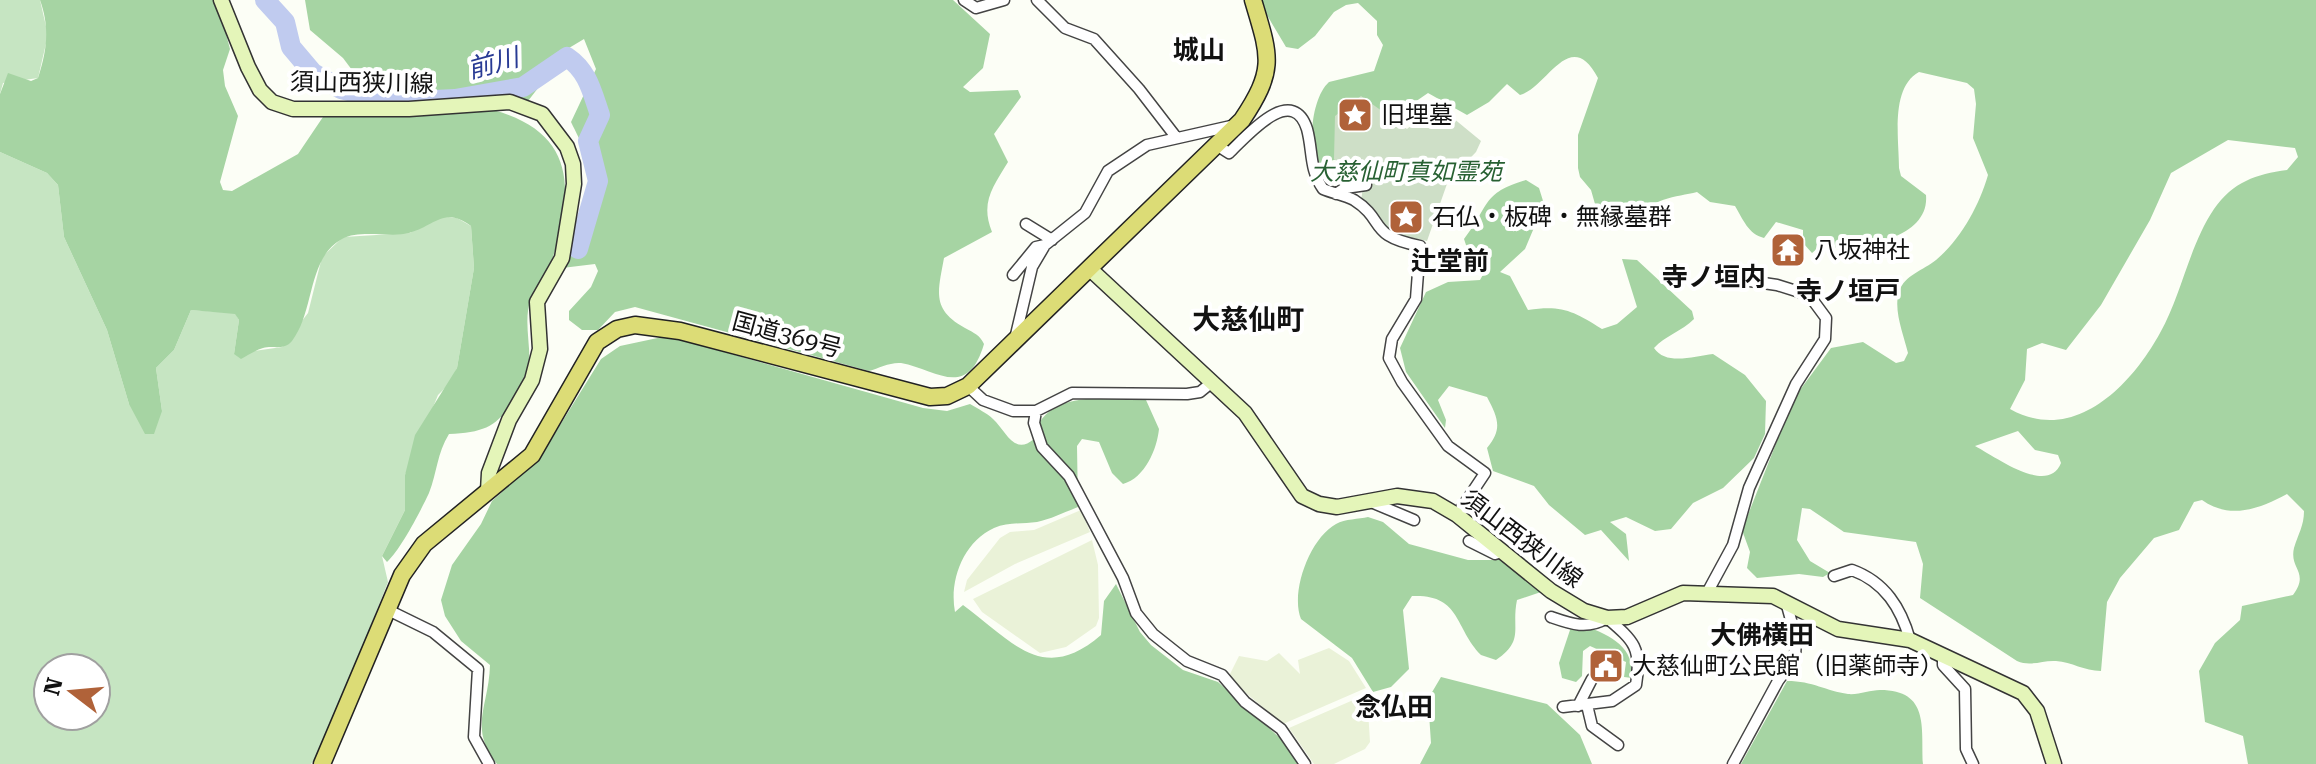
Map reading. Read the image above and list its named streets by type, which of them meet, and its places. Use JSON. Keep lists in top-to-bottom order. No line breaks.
{"streets":{"highway":["国道369号"],"main road":["須山西狭川線"]},"crossings":[["須山西狭川線","国道369号"]],"districts":["城山","辻堂前","寺ノ垣内","寺ノ垣戸","大慈仙町","大佛横田","念仏田"],"water":["前川"],"parks":["大慈仙町真如霊苑"],"places":{"place":["旧埋墓","石仏・板碑・無縁墓群"],"temple":["八坂神社"],"public building":["大慈仙町公民館（旧薬師寺）"]},"north":"left"}
